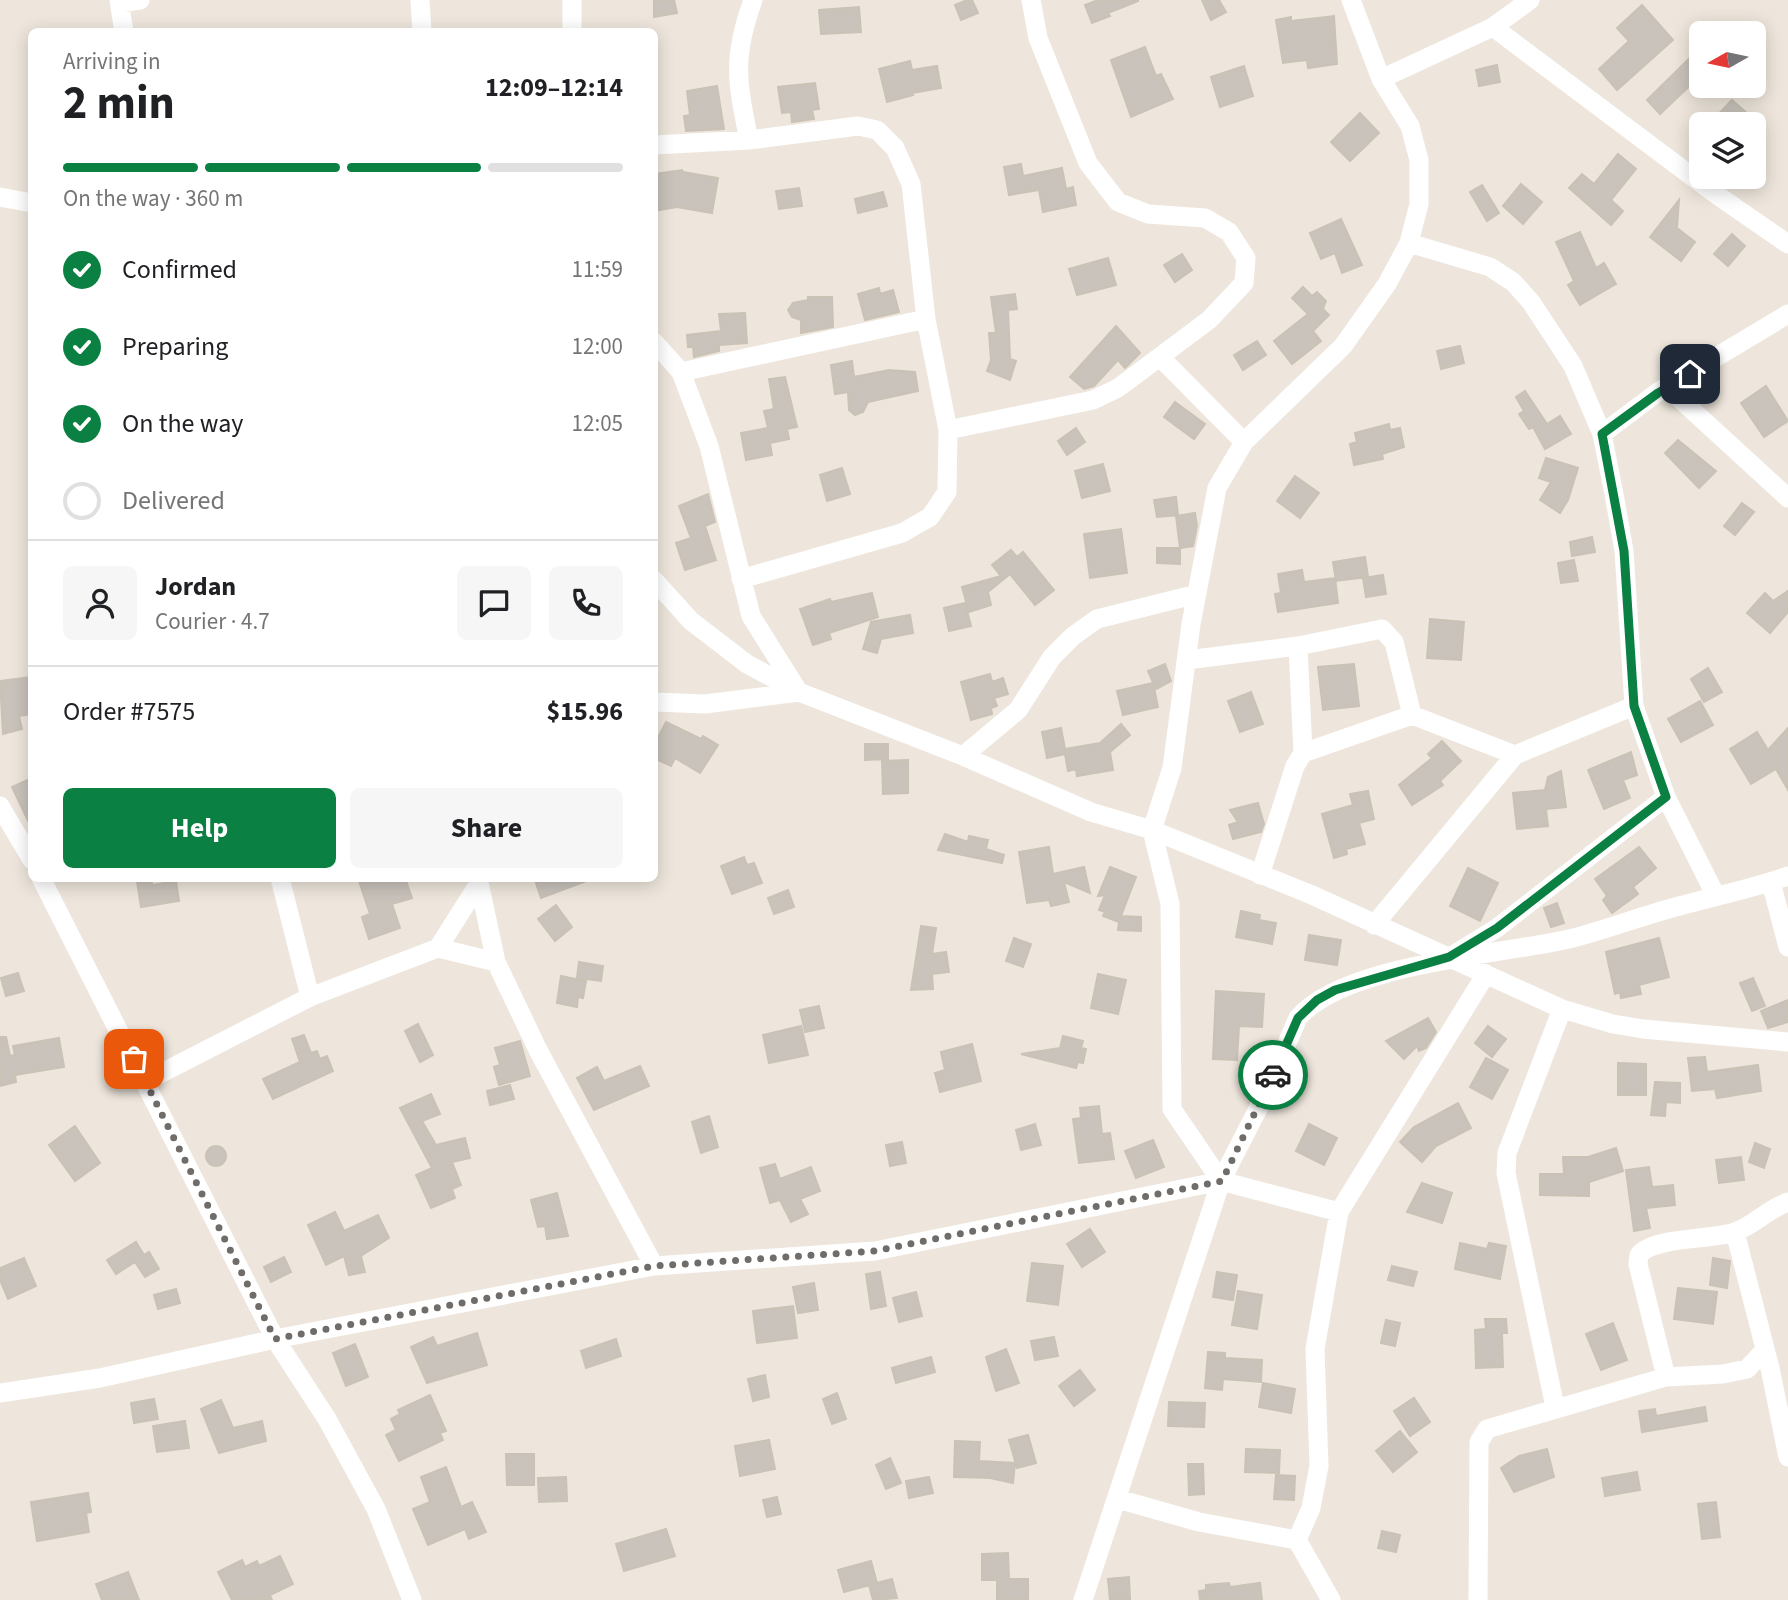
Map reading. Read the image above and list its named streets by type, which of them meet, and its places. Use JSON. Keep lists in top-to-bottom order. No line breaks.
{"north":"left","page":{"heading":["2 min","Arriving in","12:09–12:14"],"panel":["Jordan","Courier · 4.7","Order #7575","$15.96"],"bar":"On the way · 360 m","list":[["Confirmed","11:59"],["Preparing","12:00"],["On the way","12:05"],"Delivered"],"buttons":["Help","Share"]}}
